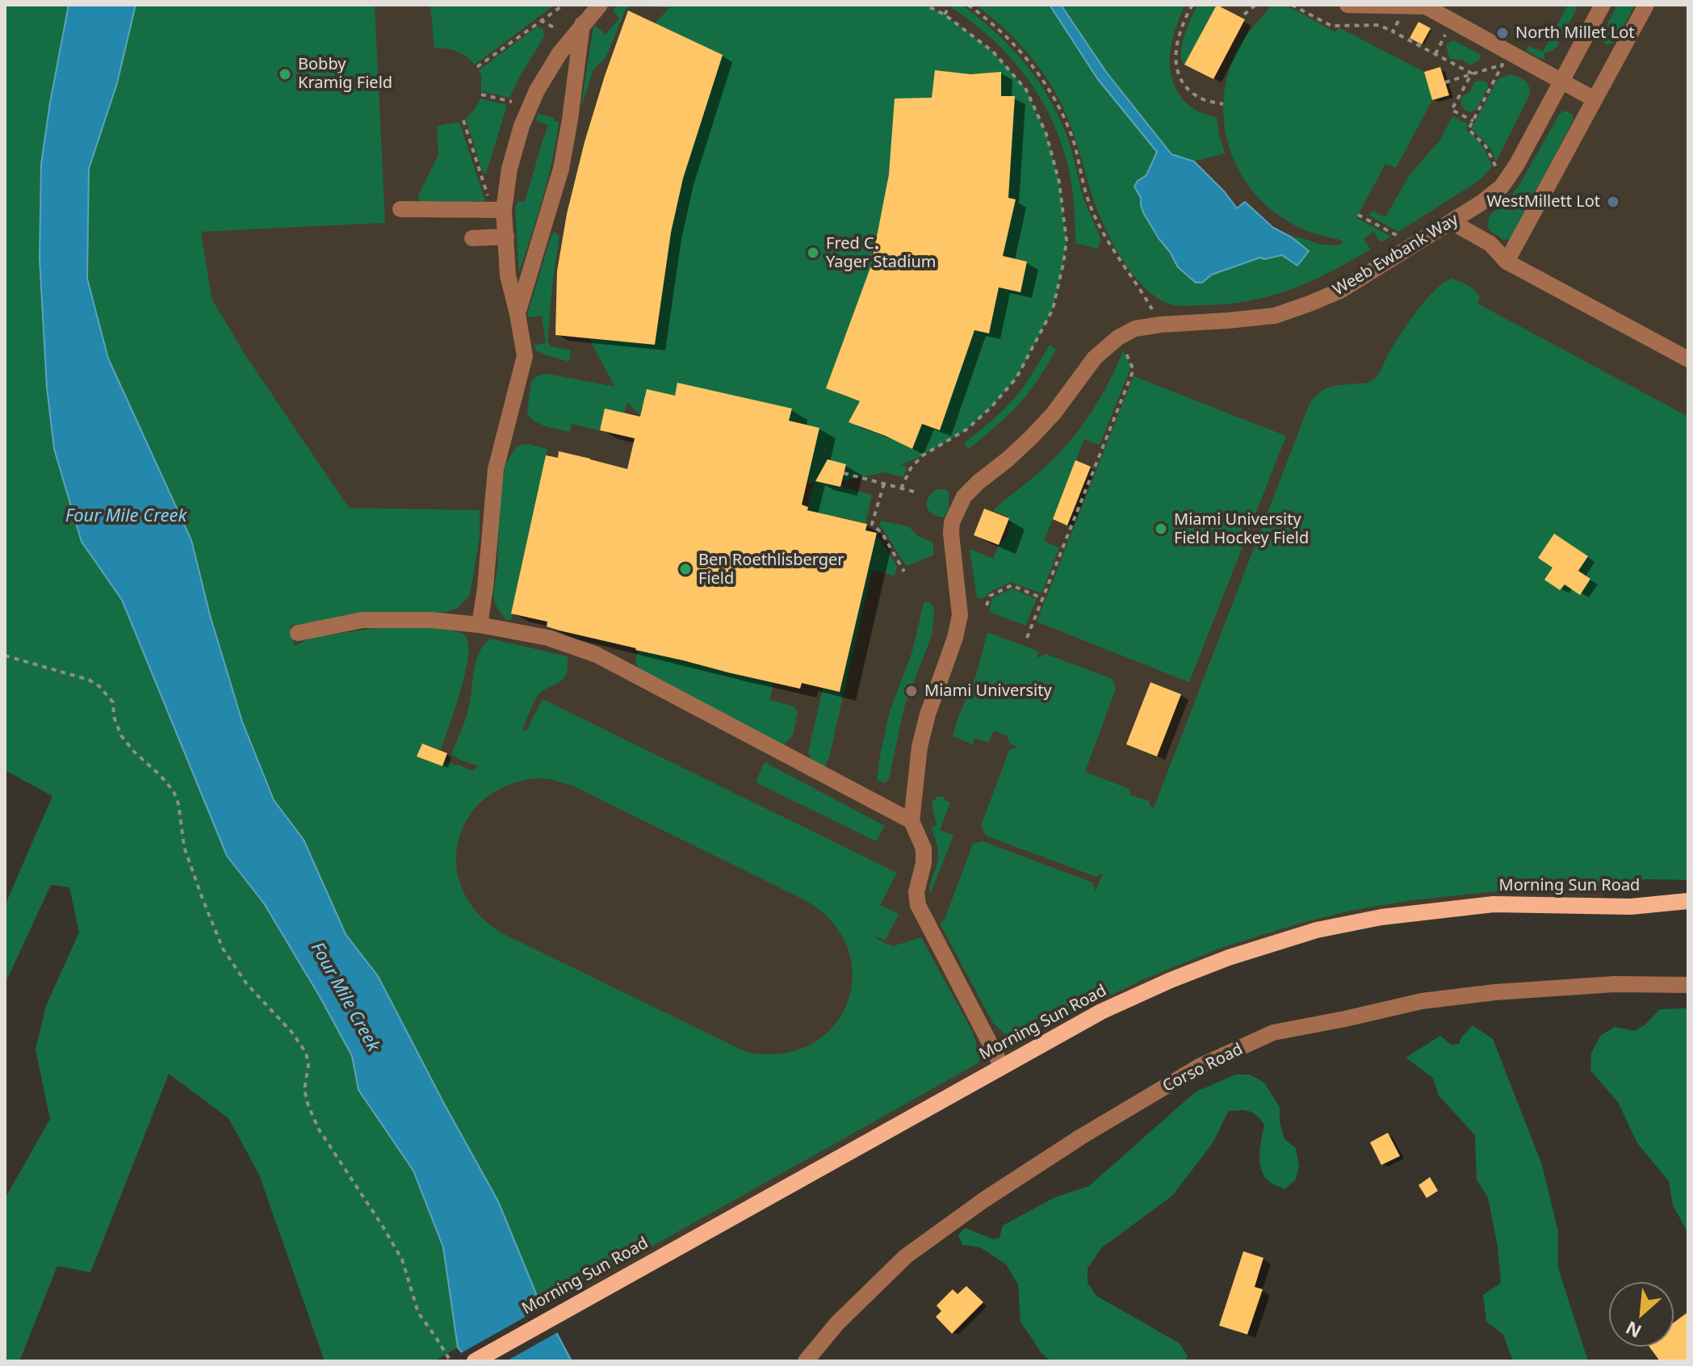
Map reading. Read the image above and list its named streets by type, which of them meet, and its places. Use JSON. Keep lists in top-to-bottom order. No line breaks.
{"streets":{"main road":["Morning Sun Road"],"street":["Weeb Ewbank Way","Corso Road"]},"water":["Four Mile Creek"],"places":["North Millet Lot","Bobby Kramig Field","WestMillett Lot","Fred C. Yager Stadium","Miami University Field Hockey Field","Ben Roethlisberger Field","Miami University"],"north":"bottom left"}
